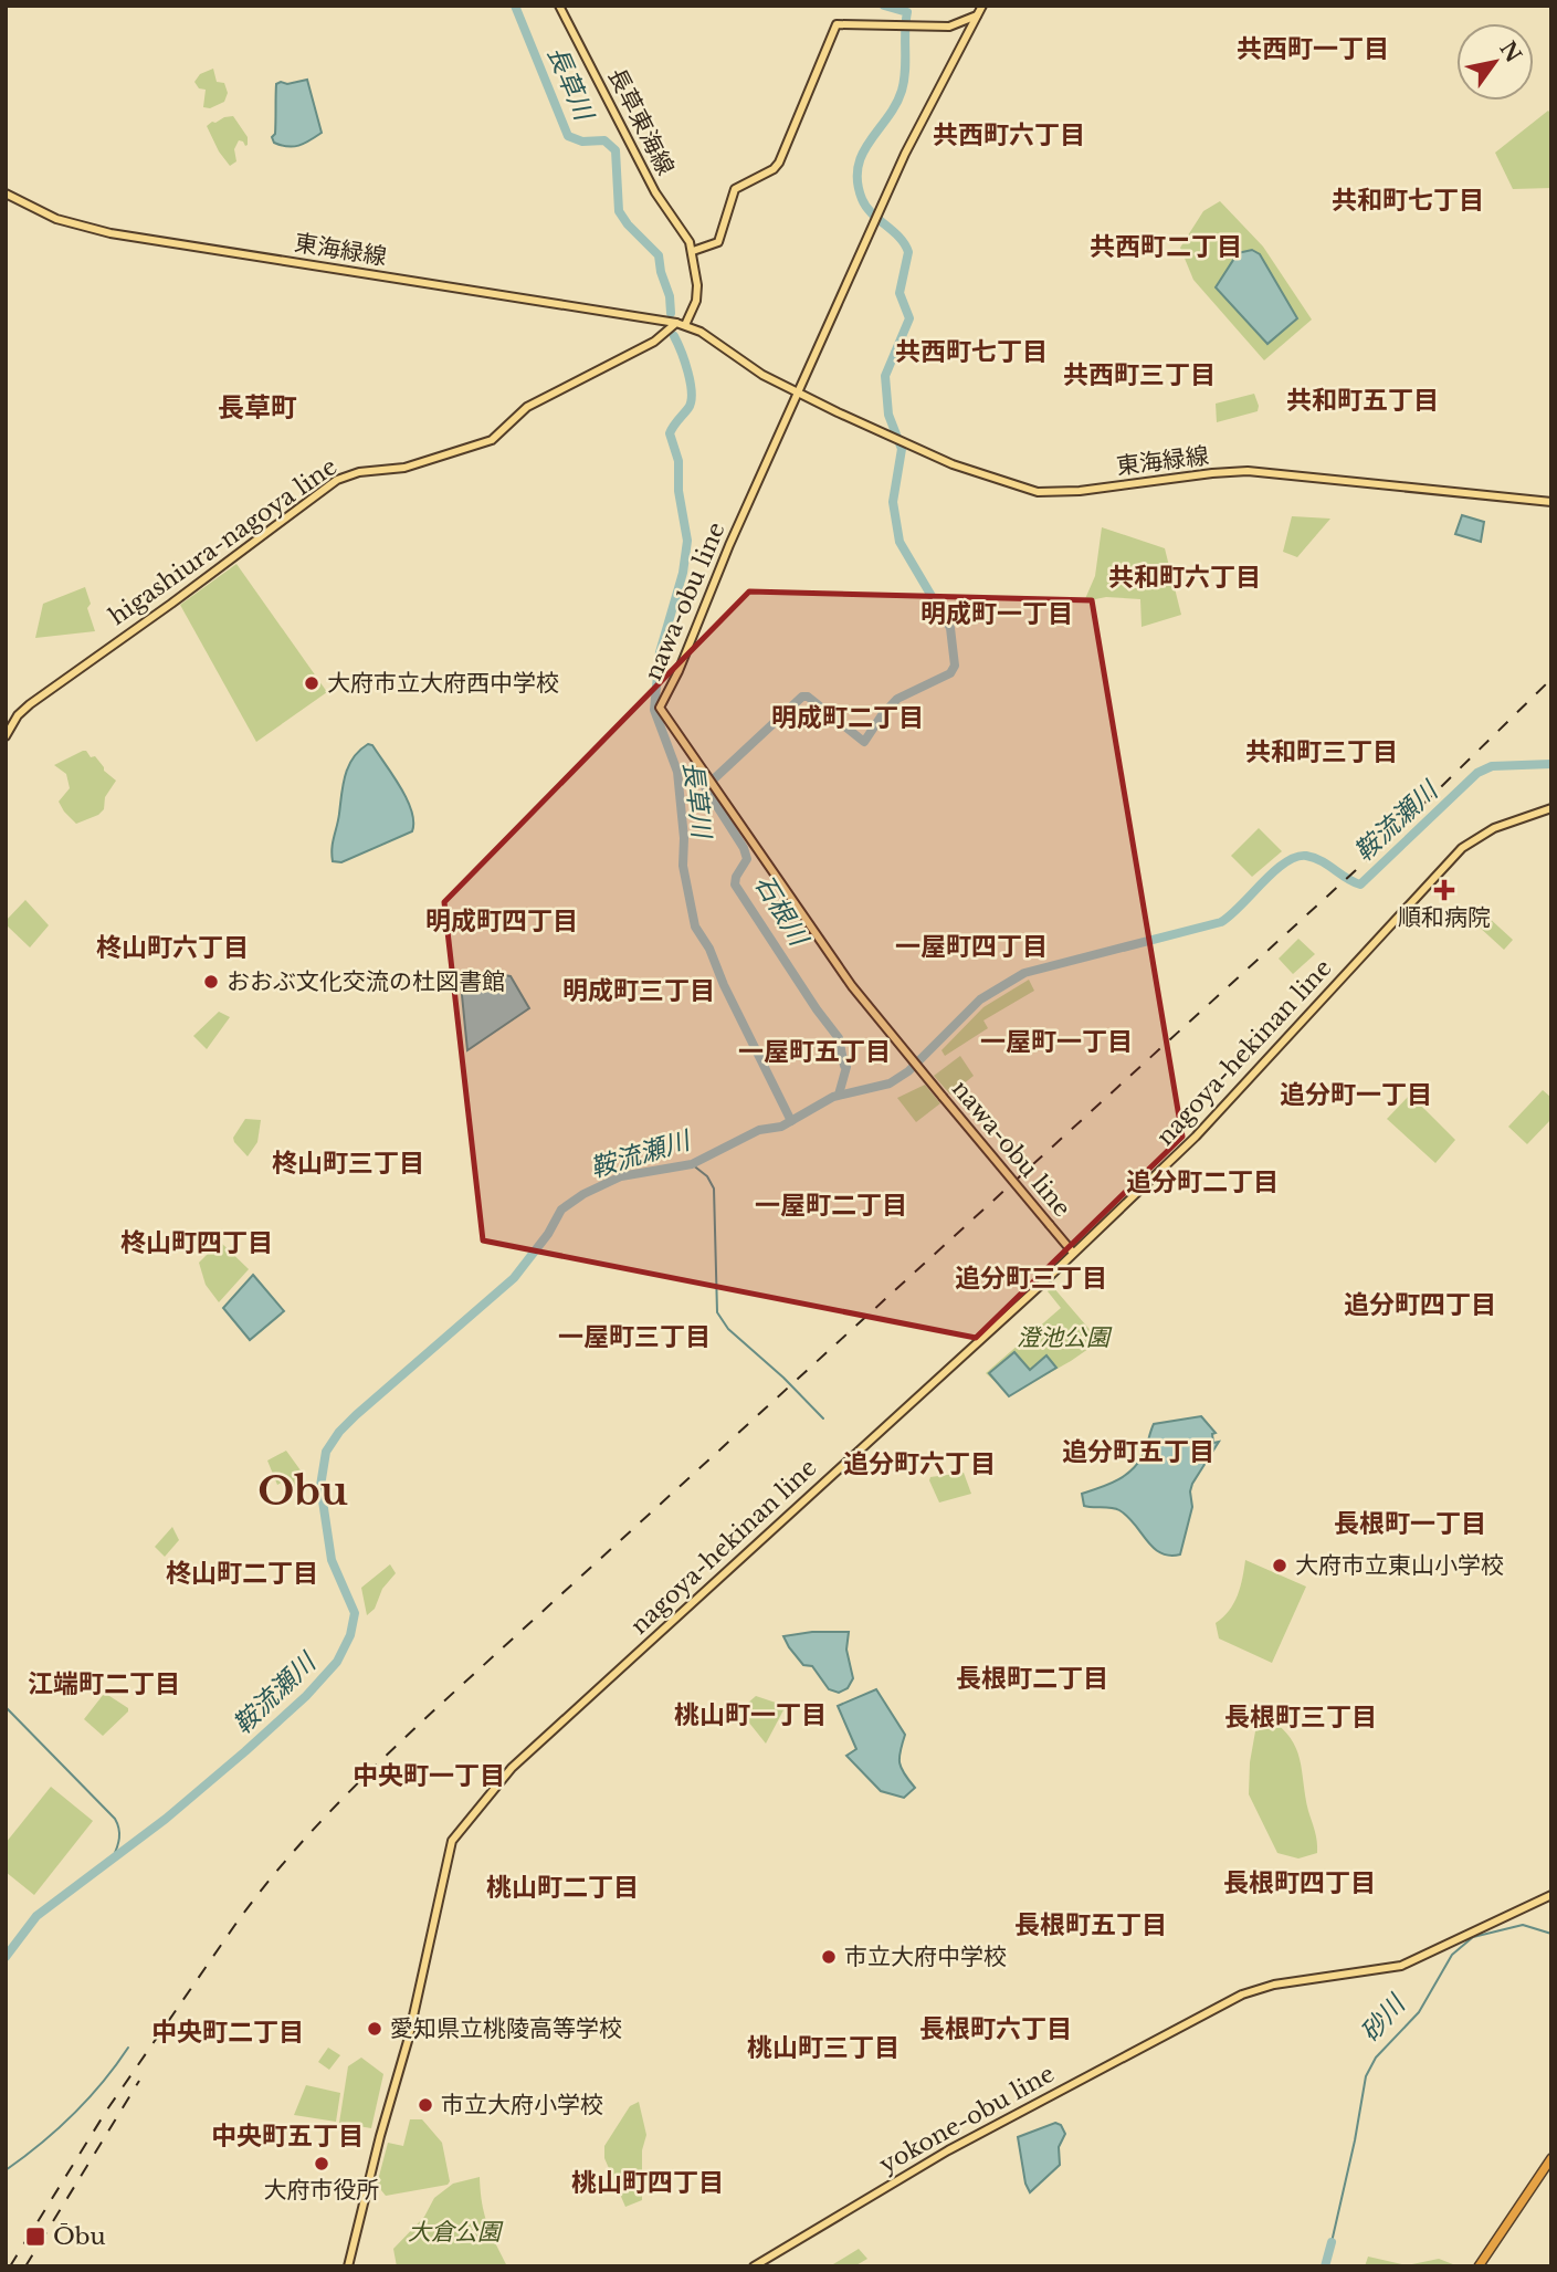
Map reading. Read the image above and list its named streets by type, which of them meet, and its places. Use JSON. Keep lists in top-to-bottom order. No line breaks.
{"streets":{"main road":["長草東海線","東海緑線","higashiura-nagoya line","nawa-obu line","nagoya-hekinan line","yokone-obu line"]},"crossings":[["東海緑線","higashiura-nagoya line"],["東海緑線","nawa-obu line"],["nawa-obu line","nagoya-hekinan line"]],"districts":["共西町一丁目","共西町六丁目","共和町七丁目","共西町二丁目","共西町七丁目","共西町三丁目","共和町五丁目","長草町","共和町六丁目","明成町一丁目","明成町二丁目","共和町三丁目","明成町四丁目","一屋町四丁目","柊山町六丁目","明成町三丁目","一屋町一丁目","一屋町五丁目","追分町一丁目","柊山町三丁目","追分町二丁目","一屋町二丁目","柊山町四丁目","追分町三丁目","追分町四丁目","一屋町三丁目","追分町五丁目","追分町六丁目","Obu","長根町一丁目","柊山町二丁目","長根町二丁目","江端町二丁目","桃山町一丁目","長根町三丁目","中央町一丁目","長根町四丁目","桃山町二丁目","長根町五丁目","長根町六丁目","中央町二丁目","桃山町三丁目","中央町五丁目","桃山町四丁目"],"water":["長草川","鞍流瀬川","石根川","砂川"],"parks":["澄池公園","大倉公園"],"places":{"other":["大府市立大府西中学校","おおぶ文化交流の杜図書館","大府市立東山小学校","市立大府中学校","愛知県立桃陵高等学校","市立大府小学校","大府市役所"],"health":["順和病院"],"transit":["Ōbu"]},"north":"top right"}
